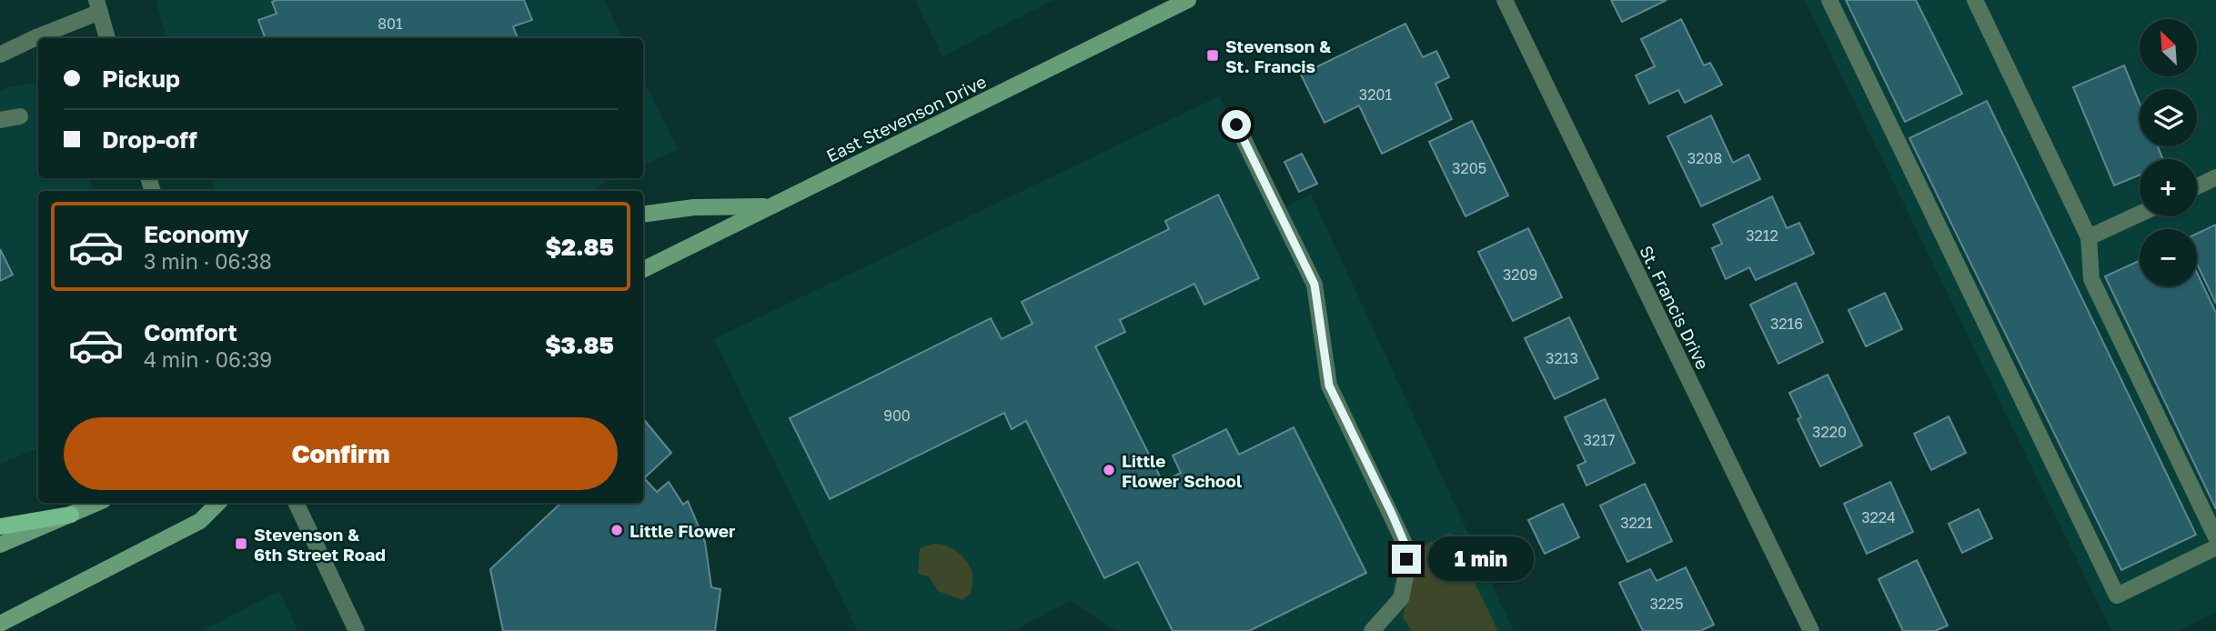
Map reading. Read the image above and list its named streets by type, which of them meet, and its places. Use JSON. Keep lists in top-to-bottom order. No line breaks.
{"streets":{"main road":["East Stevenson Drive"],"street":["St. Francis Drive"]},"places":{"transit":["Stevenson & St. Francis","Stevenson & 6th Street Road"],"other":["Little Flower School","Little Flower"]},"house_numbers":["801","3201","3208","3205","3212","3209","3216","3213","900","3220","3217","3224","3221","3225"],"north":"top left","page":{"map_buttons":["+","−"],"banner":["Pickup","Drop-off"],"list":[{"name":"Economy","note":"3 min · 06:38","value":"$2.85"},{"name":"Comfort","note":"4 min · 06:39","value":"$3.85"}],"buttons":"Confirm","bubble":"1 min"}}
